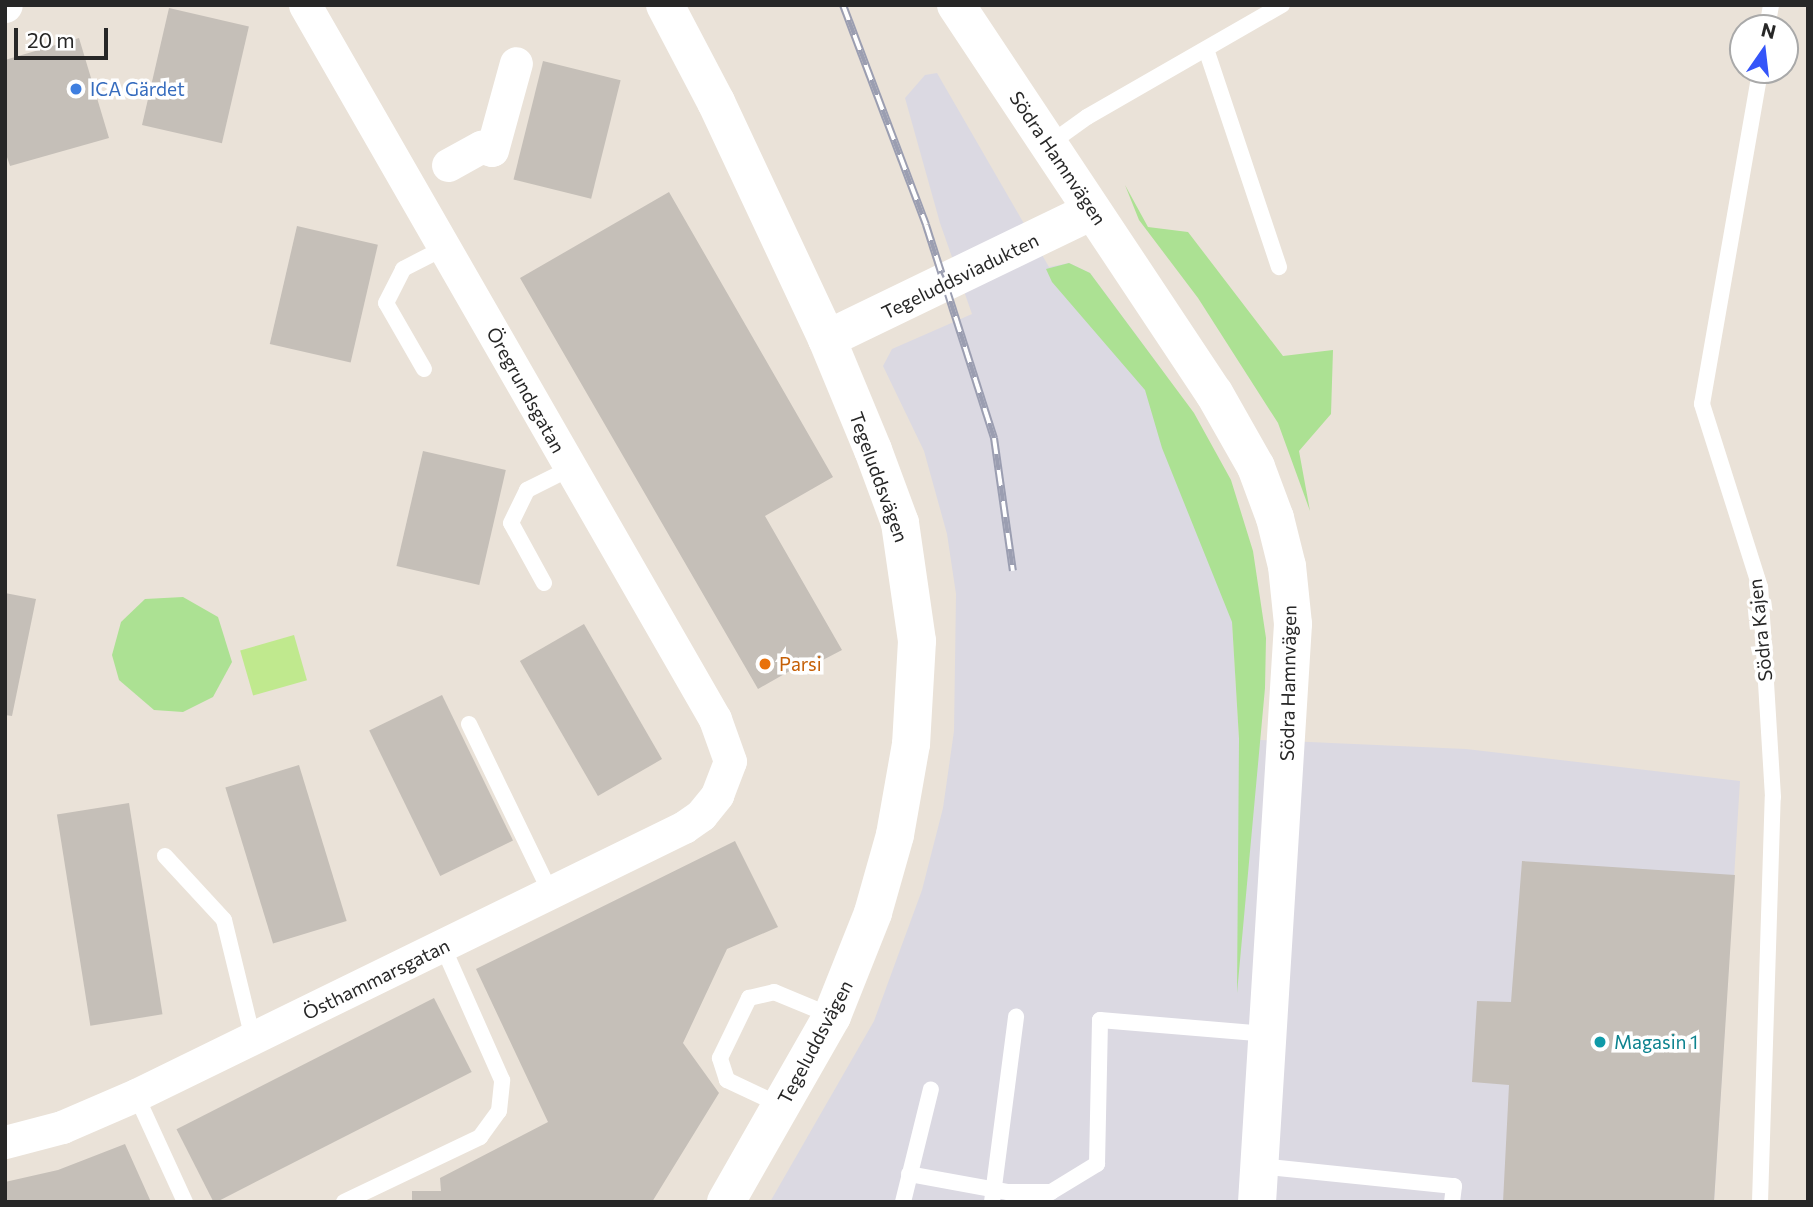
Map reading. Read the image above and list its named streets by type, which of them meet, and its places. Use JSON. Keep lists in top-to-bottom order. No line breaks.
{"streets":{"main road":["Södra Hamnvägen","Tegeluddsviadukten","Tegeluddsvägen"],"street":["Öregrundsgatan","Östhammarsgatan"],"lane":["Södra Kajen"]},"crossings":[["Södra Hamnvägen","Tegeluddsviadukten"],["Tegeluddsviadukten","Tegeluddsvägen"],["Öregrundsgatan","Östhammarsgatan"]],"places":["ICA Gärdet","Parsi","Magasin 1"],"scale_bar":"20 m","north":"top"}
